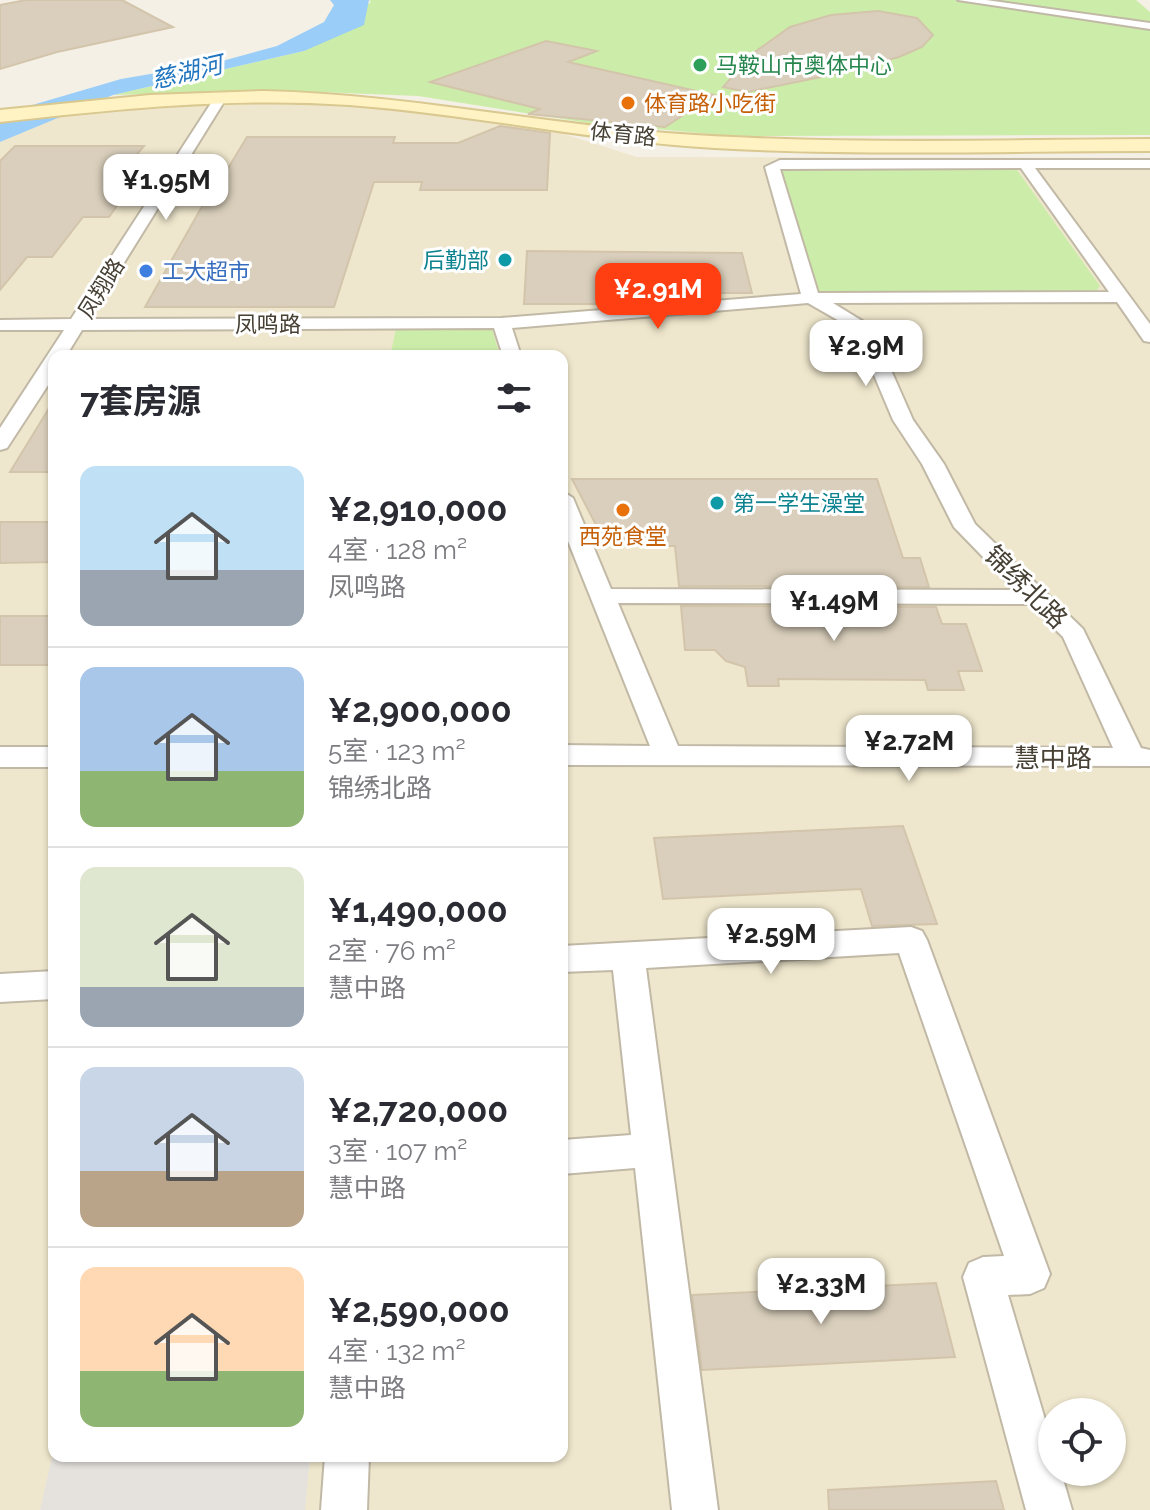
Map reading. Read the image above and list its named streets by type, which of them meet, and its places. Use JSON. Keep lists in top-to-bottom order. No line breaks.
{"streets":{"street":["体育路","凤翔路","凤鸣路","锦绣北路","慧中路"]},"crossings":[["体育路","凤翔路"],["凤翔路","凤鸣路"],["凤鸣路","锦绣北路"],["锦绣北路","慧中路"]],"water":["慈湖河"],"places":["马鞍山市奥体中心","体育路小吃街","后勤部","工大超市","第一学生澡堂","西苑食堂"],"page":{"price":["¥1.95M","¥2.91M","¥2.9M","¥1.49M","¥2.72M","¥2.59M","¥2.33M"],"heading":"7套房源","list":[{"name":"¥2,910,000","note":"4室 · 128 m² · 凤鸣路"},{"name":"¥2,900,000","note":"5室 · 123 m² · 锦绣北路"},{"name":"¥1,490,000","note":"2室 · 76 m² · 慧中路"},{"name":"¥2,720,000","note":"3室 · 107 m² · 慧中路"},{"name":"¥2,590,000","note":"4室 · 132 m² · 慧中路"}]}}
